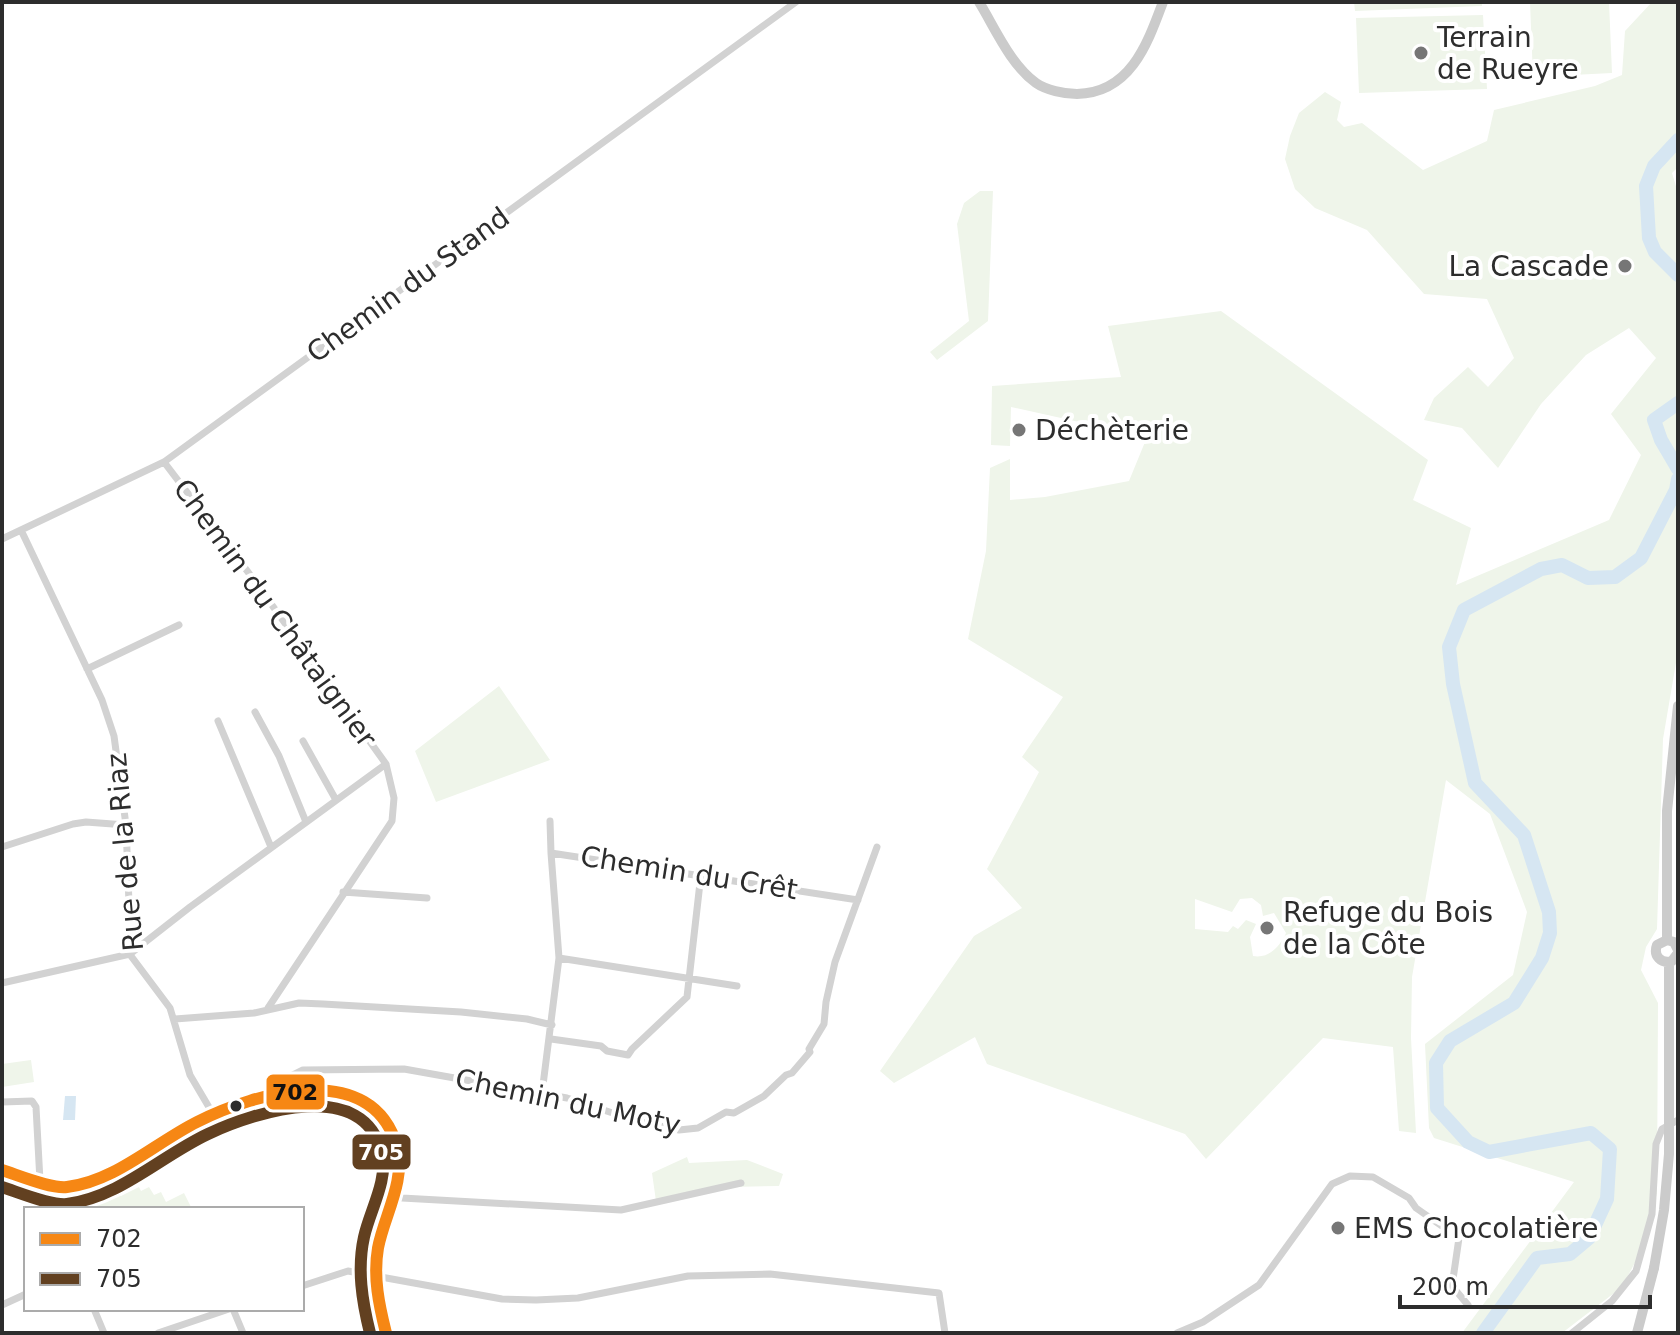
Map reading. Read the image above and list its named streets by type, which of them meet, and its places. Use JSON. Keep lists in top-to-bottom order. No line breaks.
{"streets":{"street":["Chemin du Stand","Chemin du Châtaignier","Rue de la Riaz","Chemin du Crêt","Chemin du Moty"]},"crossings":[["Chemin du Stand","Chemin du Châtaignier"],["Chemin du Stand","Rue de la Riaz"],["Chemin du Crêt","Chemin du Moty"]],"places":["Terrain de Rueyre","La Cascade","Déchèterie","Refuge du Bois de la Côte","EMS Chocolatière"],"lines":["transit line 702","transit line 705"],"legend":["702","705"],"scale_bar":"200 m"}
